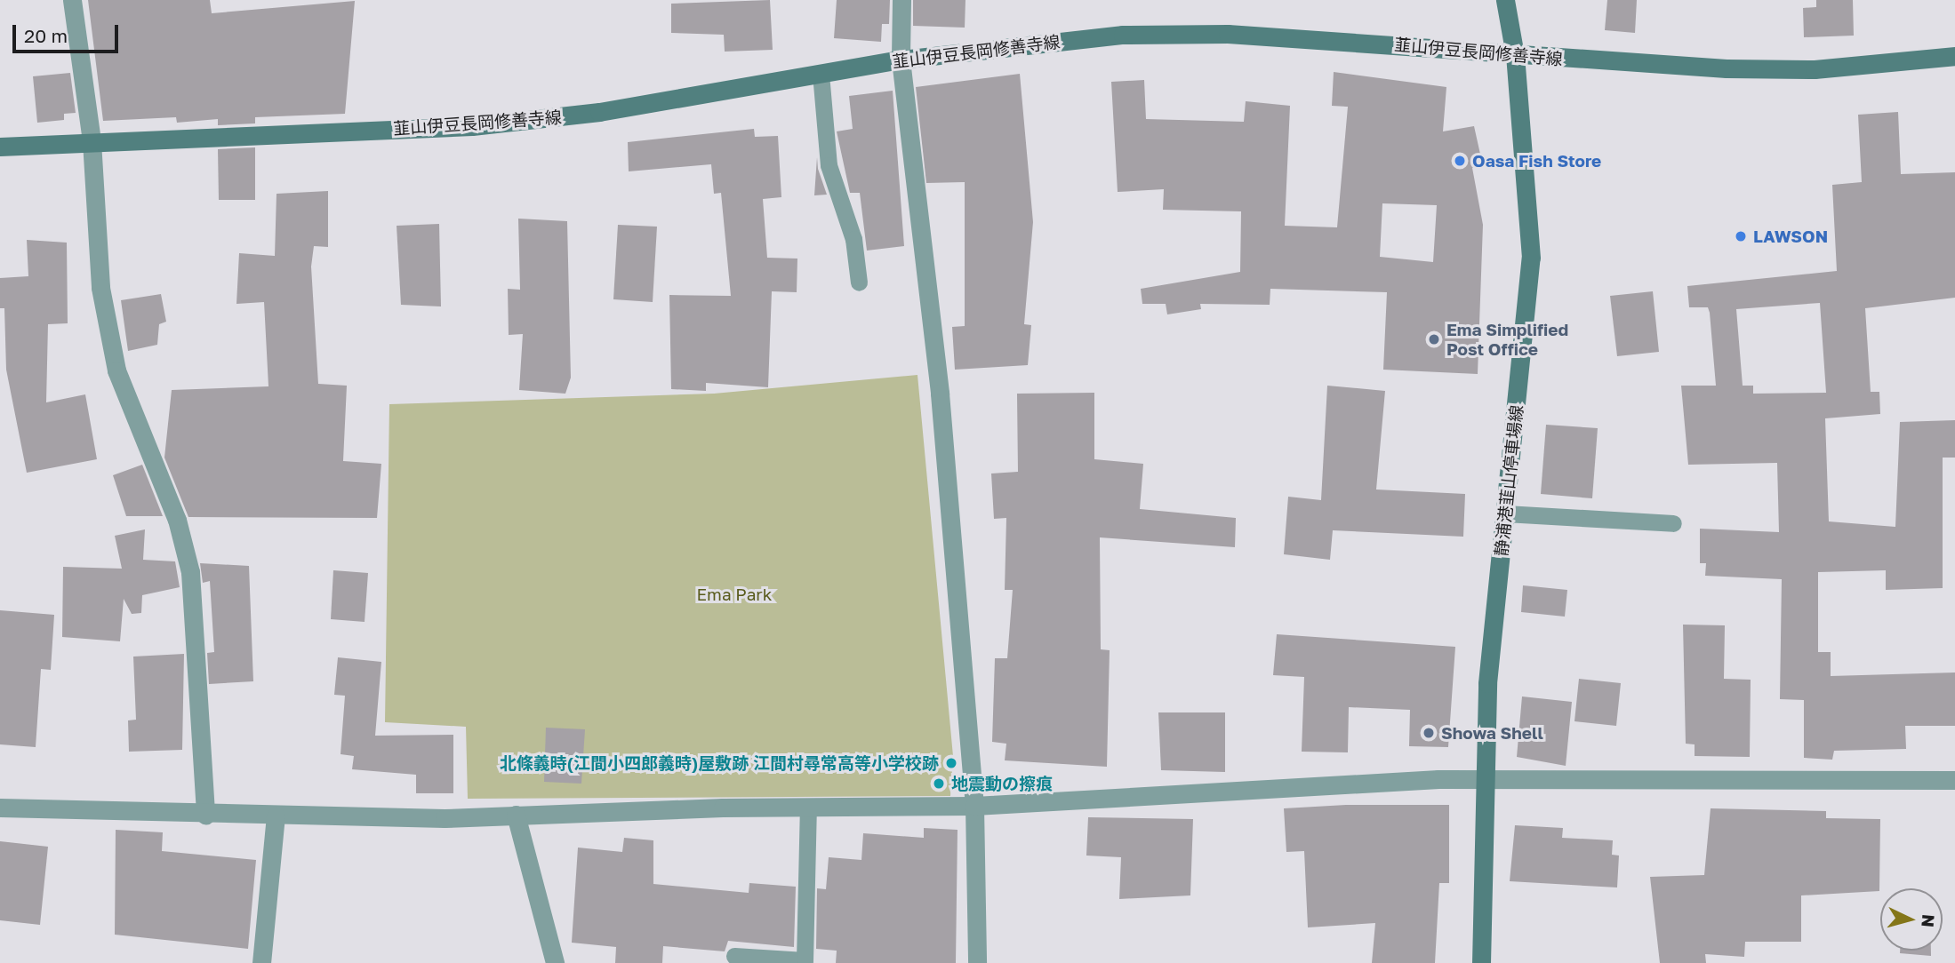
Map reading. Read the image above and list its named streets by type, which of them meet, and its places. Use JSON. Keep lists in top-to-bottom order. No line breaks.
{"streets":{"main road":["韮山伊豆長岡修善寺線","静浦港韮山停車場線"]},"crossings":[["韮山伊豆長岡修善寺線","静浦港韮山停車場線"]],"parks":["Ema Park"],"places":["Oasa Fish Store","LAWSON","Ema Simplified Post Office","Showa Shell","北條義時(江間小四郎義時)屋敷跡 江間村尋常高等小学校跡","地震動の擦痕"],"scale_bar":"20 m","north":"right"}
